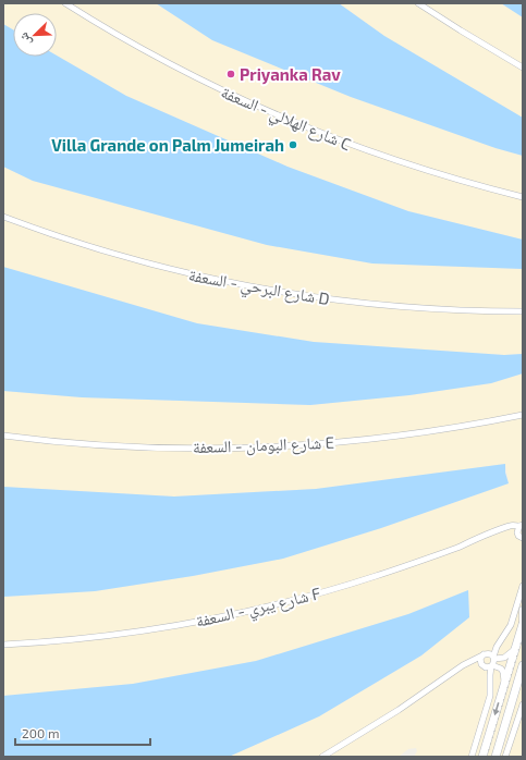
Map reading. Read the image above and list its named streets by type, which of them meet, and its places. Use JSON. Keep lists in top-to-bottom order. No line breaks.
{"streets":{"street":["شارع الهلالي - السعفة C","شارع البرحي - السعفة D","شارع البومان - السعفة E","شارع يبري - السعفة F"]},"places":["Priyanka Rav","Villa Grande on Palm Jumeirah"],"scale_bar":"200 m","north":"bottom left"}
